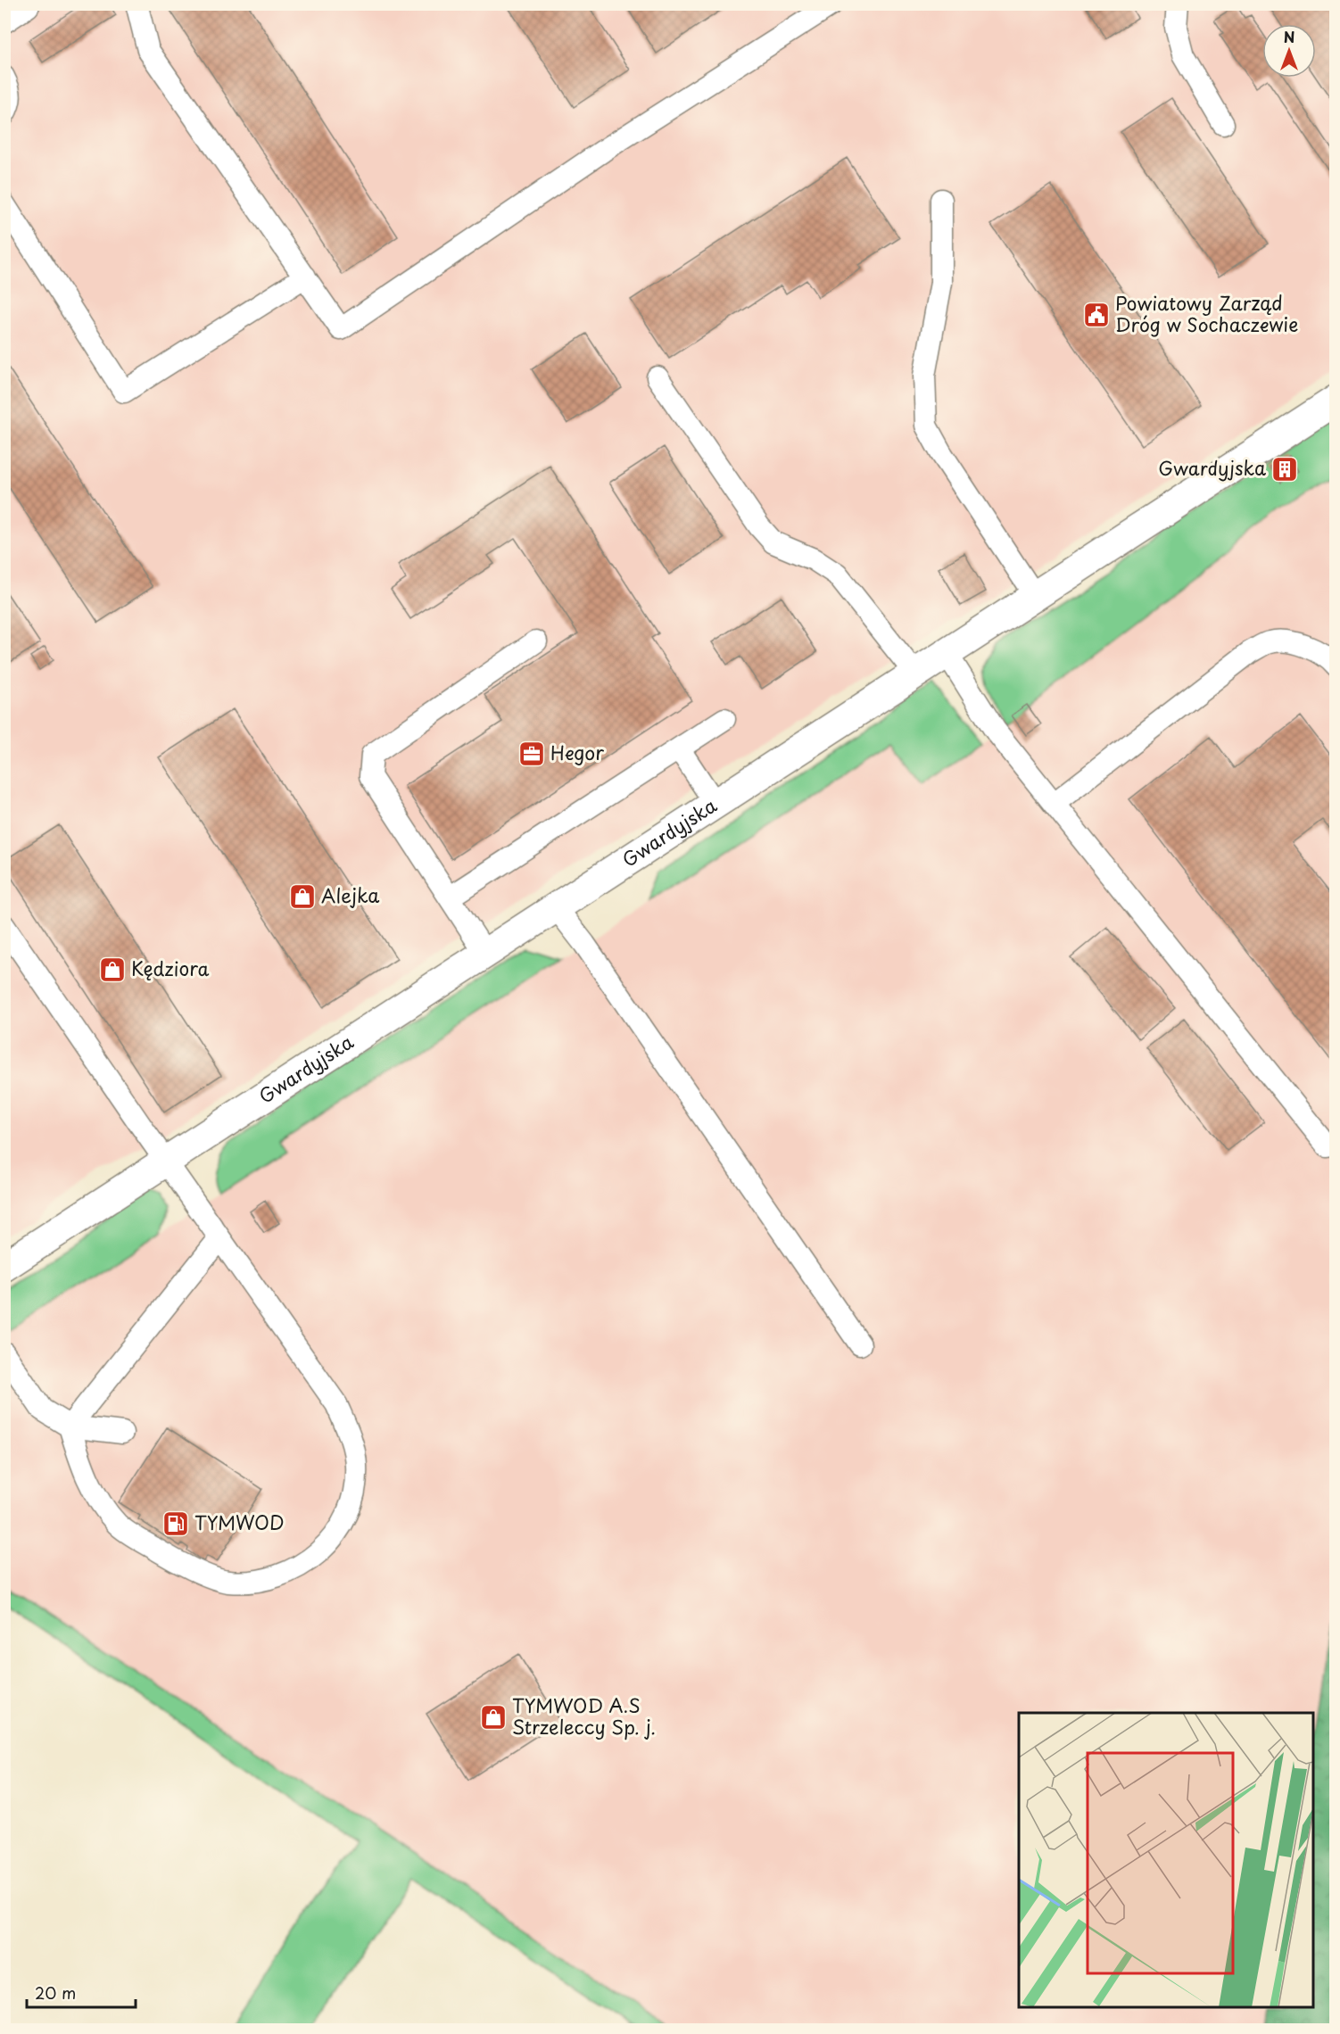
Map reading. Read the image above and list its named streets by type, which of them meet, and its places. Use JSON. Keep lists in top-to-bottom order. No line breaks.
{"streets":{"street":["Gwardyjska"]},"places":{"public building":["Powiatowy Zarząd Dróg w Sochaczewie"],"building":["Gwardyjska"],"office":["Hegor"],"shop":["Alejka","Kędziora","TYMWOD A.S Strzeleccy Sp. j."],"fuel station":["TYMWOD"]},"scale_bar":"20 m","north":"top"}
